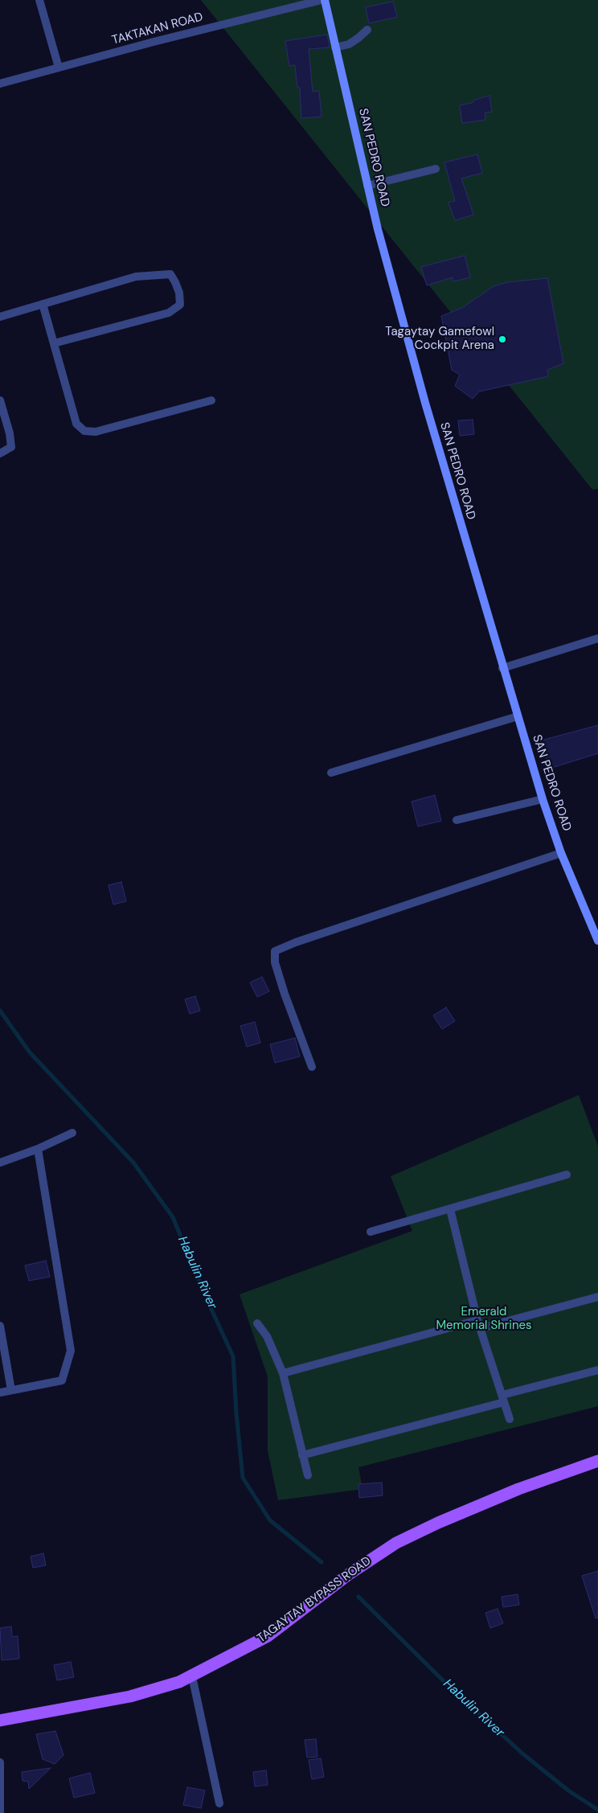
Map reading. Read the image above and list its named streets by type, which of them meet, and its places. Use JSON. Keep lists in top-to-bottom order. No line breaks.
{"streets":{"main road":["TAGAYTAY BYPASS ROAD"],"street":["TAKTAKAN ROAD","SAN PEDRO ROAD"]},"water":["Habulin River"],"parks":["Emerald Memorial Shrines"],"places":["Tagaytay Gamefowl Cockpit Arena"]}
